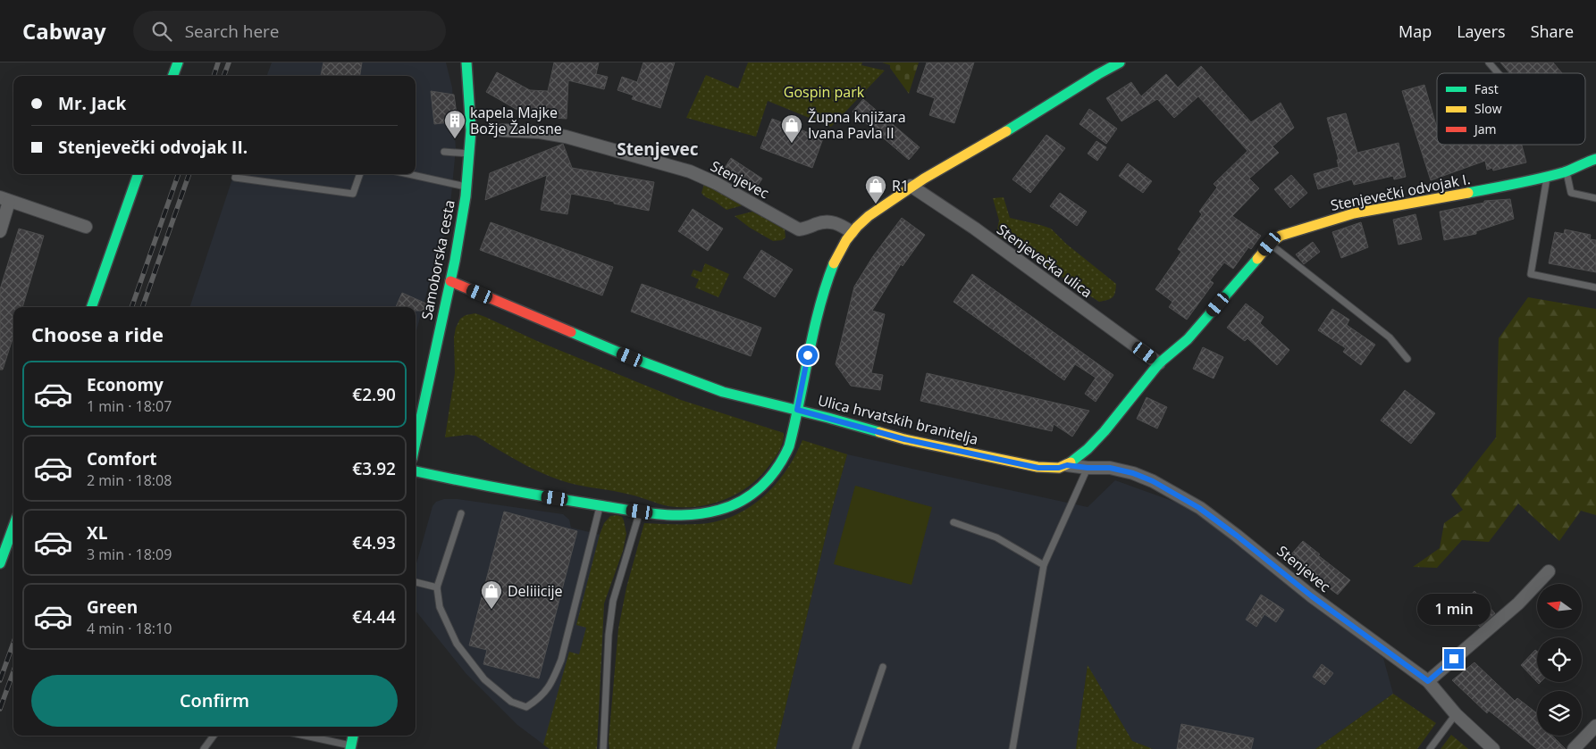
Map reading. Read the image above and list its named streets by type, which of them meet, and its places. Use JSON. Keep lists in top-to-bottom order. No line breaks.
{"streets":{"street":["Stenjevec","Stenjevečki odvojak I.","Samoborska cesta","Stenjevečka ulica","Ulica hrvatskih branitelja"]},"crossings":[["Stenjevec","Stenjevečki odvojak I."],["Stenjevec","Ulica hrvatskih branitelja"],["Stenjevečki odvojak I.","Stenjevečka ulica"],["Stenjevečki odvojak I.","Ulica hrvatskih branitelja"],["Samoborska cesta","Ulica hrvatskih branitelja"]],"districts":["Stenjevec"],"parks":["Gospin park"],"places":{"building":["kapela Majke Božje Žalosne"],"shop":["Župna knjižara Ivana Pavla II","R1","Deliiicije"]},"legend":["Fast","Slow","Jam"],"north":"left","page":{"header":"Cabway","search":"Search here","nav":["Map","Layers","Share"],"banner":["Mr. Jack","Stenjevečki odvojak II."],"heading":"Choose a ride","list":[{"name":"Economy","note":"1 min · 18:07","value":"€2.90"},{"name":"Comfort","note":"2 min · 18:08","value":"€3.92"},{"name":"XL","note":"3 min · 18:09","value":"€4.93"},{"name":"Green","note":"4 min · 18:10","value":"€4.44"}],"bubble":"1 min","buttons":"Confirm"}}
